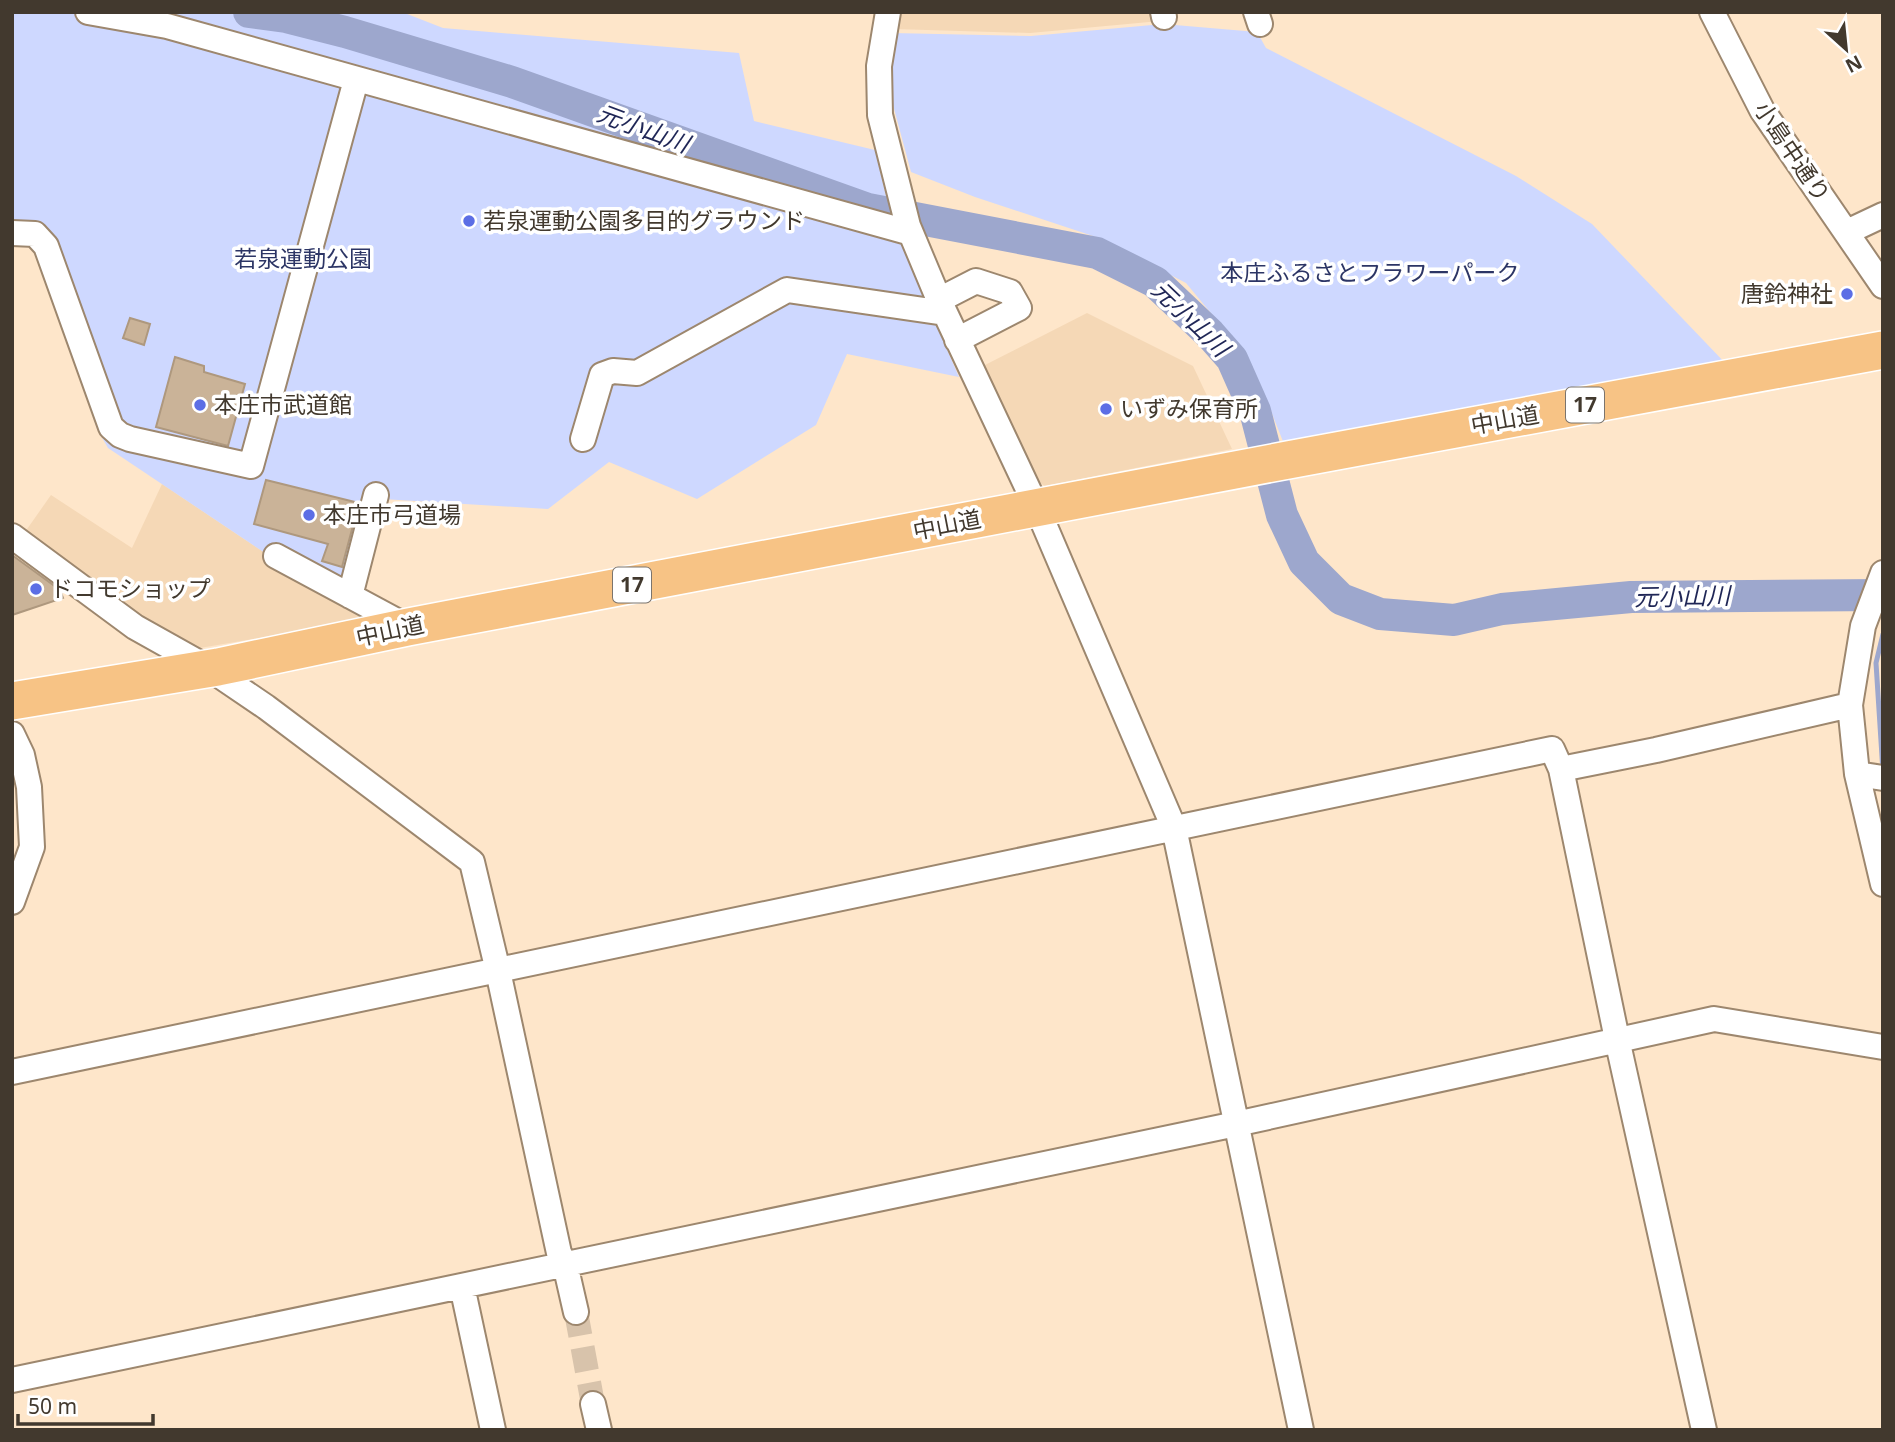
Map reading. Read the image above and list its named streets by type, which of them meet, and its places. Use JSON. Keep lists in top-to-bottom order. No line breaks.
{"streets":{"highway":["17","中山道"],"street":["小島中通り"]},"water":["元小山川"],"parks":["若泉運動公園","本庄ふるさとフラワーパーク"],"places":["若泉運動公園多目的グラウンド","唐鈴神社","本庄市武道館","いずみ保育所","本庄市弓道場","ドコモショップ"],"scale_bar":"50 m","north":"bottom right"}
